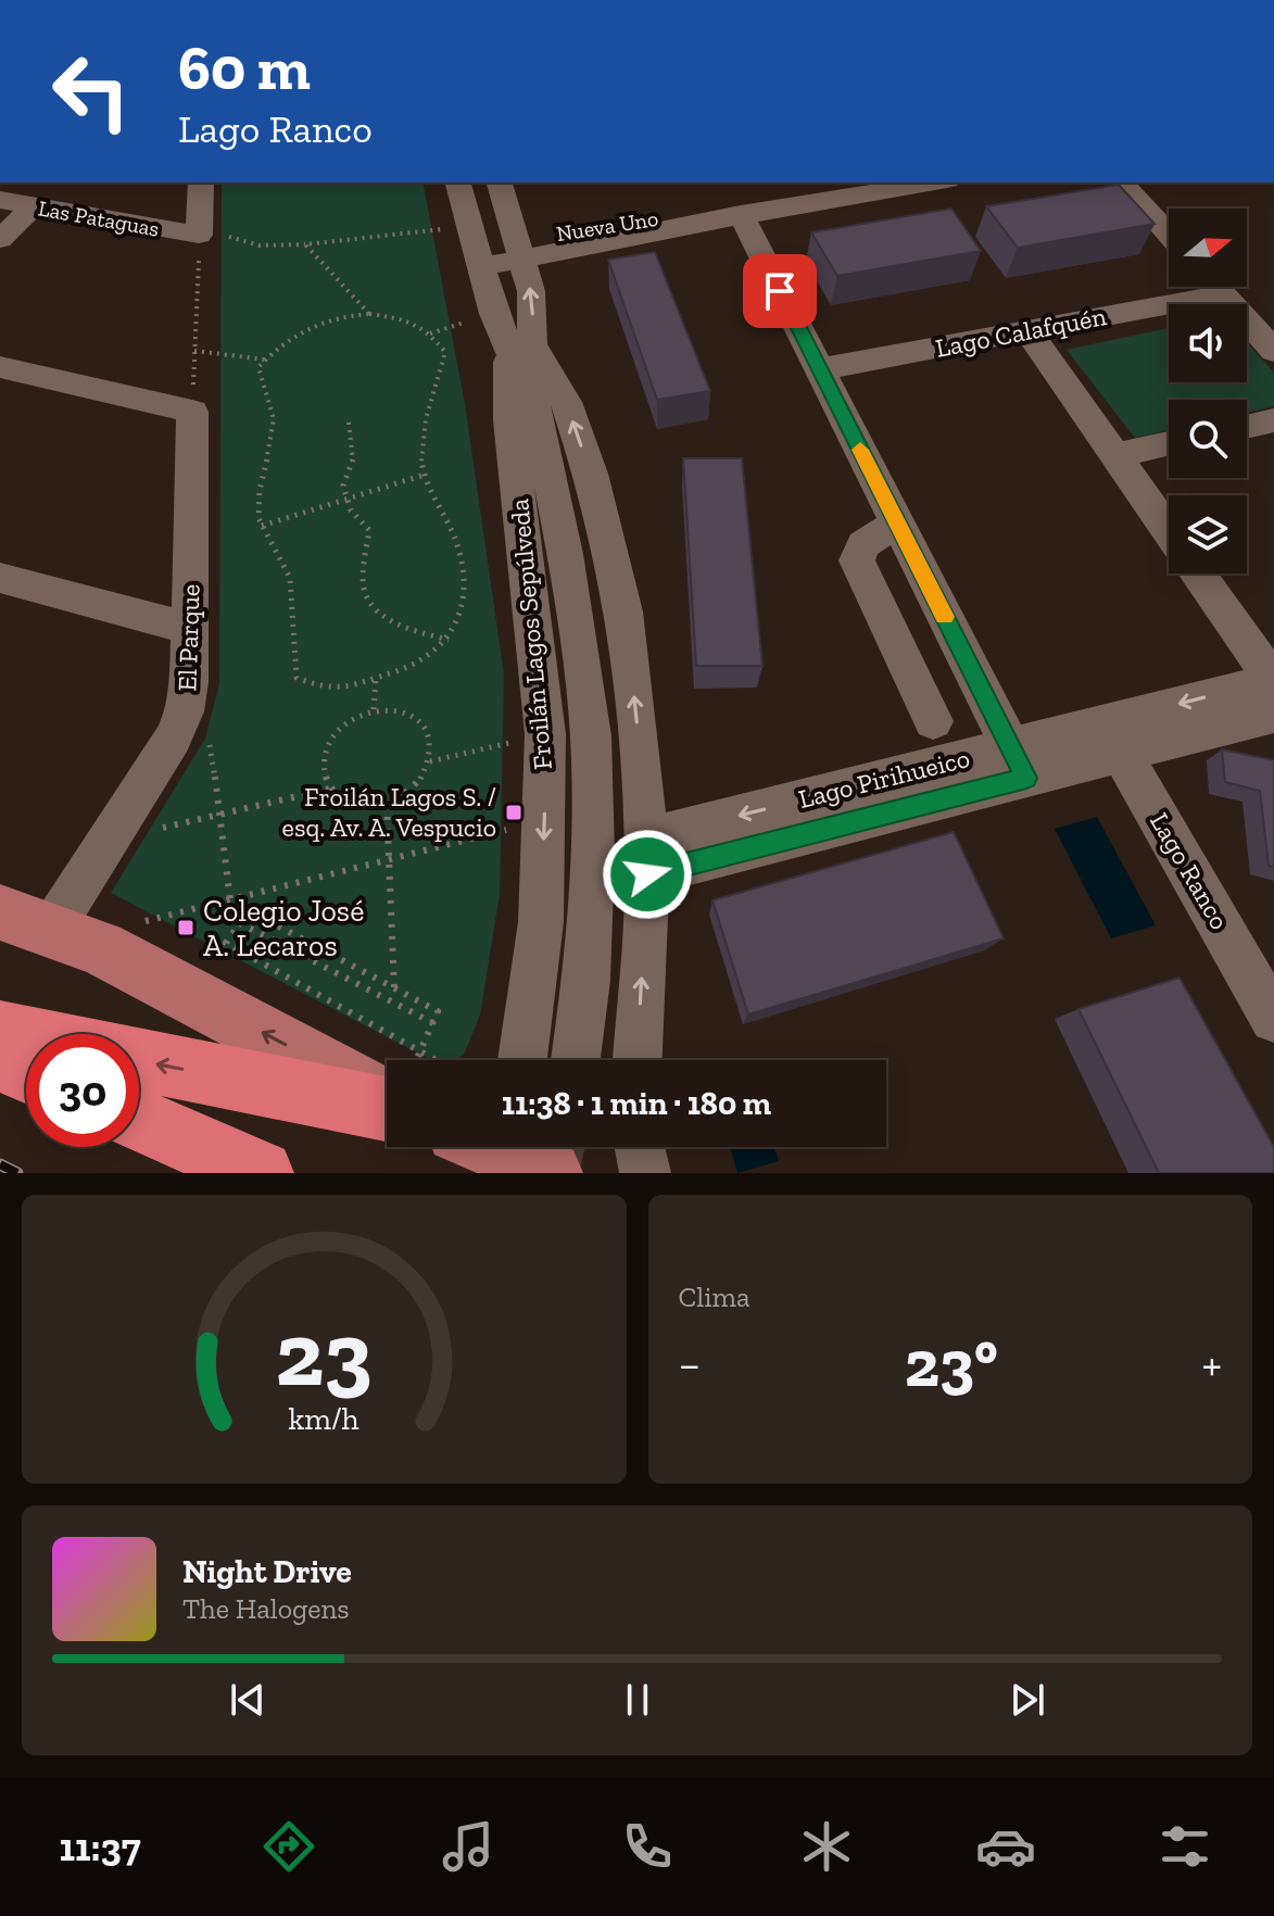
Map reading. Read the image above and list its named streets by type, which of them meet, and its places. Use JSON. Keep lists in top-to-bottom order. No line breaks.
{"streets":{"street":["Las Pataguas","Nueva Uno","Lago Calafquén","Froilán Lagos Sepúlveda","El Parque","Lago Pirihueico","Lago Ranco"]},"crossings":[["Nueva Uno","Froilán Lagos Sepúlveda"],["Froilán Lagos Sepúlveda","Lago Pirihueico"],["Lago Pirihueico","Lago Ranco"]],"places":{"transit":["Froilán Lagos S. / esq. Av. A. Vespucio","Colegio José A. Lecaros"]},"north":"right","page":{"turn":["60 m","Lago Ranco"],"limit":"30","trip":"11:38 · 1 min · 180 m","tile":"Clima","heat":["−","23°","+"],"song":["Night Drive","The Halogens"],"tabs":"11:37","gauge":["23","km/h"]}}
